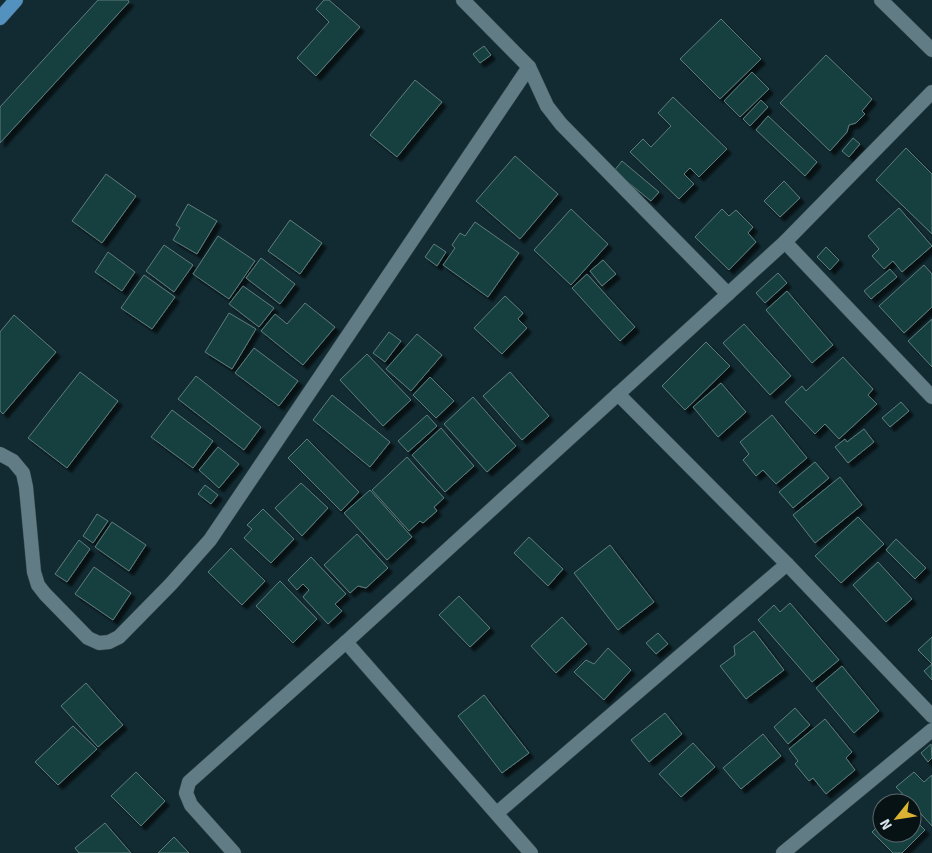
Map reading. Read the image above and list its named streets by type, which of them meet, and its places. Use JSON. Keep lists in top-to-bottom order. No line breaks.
{"north":"bottom left"}
